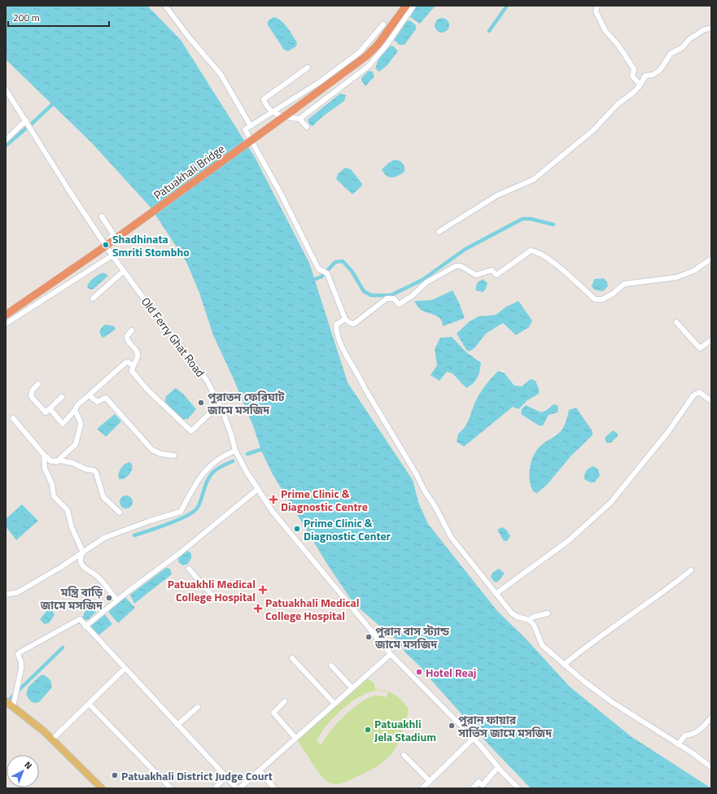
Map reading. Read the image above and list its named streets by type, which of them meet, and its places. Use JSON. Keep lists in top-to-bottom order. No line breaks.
{"streets":{"highway":["Patuakhali Bridge"],"street":["Old Ferry Ghat Road"]},"places":{"other":["Shadhinata Smriti Stombho","পুরাতন ফেরিঘাট জামে মসজিদ","Prime Clinic & Diagnostic Center","মন্ত্রি বাড়ি জামে মসজিদ","পুরান বাস স্ট্যান্ড জামে মসজিদ","Hotel Reaj","পুরান ফায়ার সার্ভিস জামে মসজিদ","Patuakhli Jela Stadium","Patuakhali District Judge Court"],"health":["Prime Clinic & Diagnostic Centre","Patuakhli Medical College Hospital","Patuakhali Medical College Hospital"]},"scale_bar":"200 m","north":"top right"}
